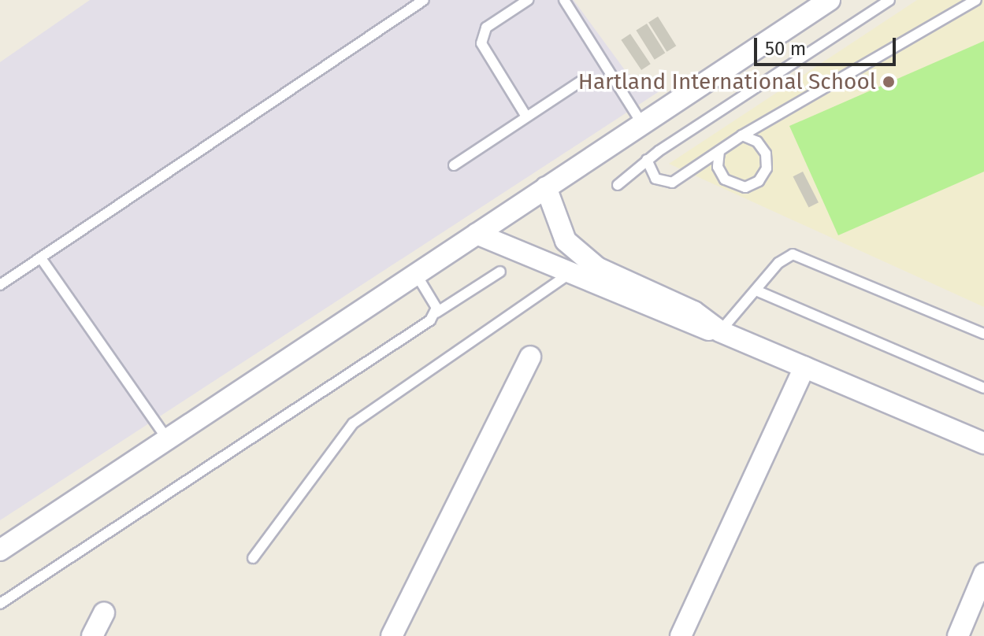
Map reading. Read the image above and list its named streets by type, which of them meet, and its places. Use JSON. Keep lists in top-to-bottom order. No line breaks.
{"places":["Hartland International School"],"scale_bar":"50 m"}
